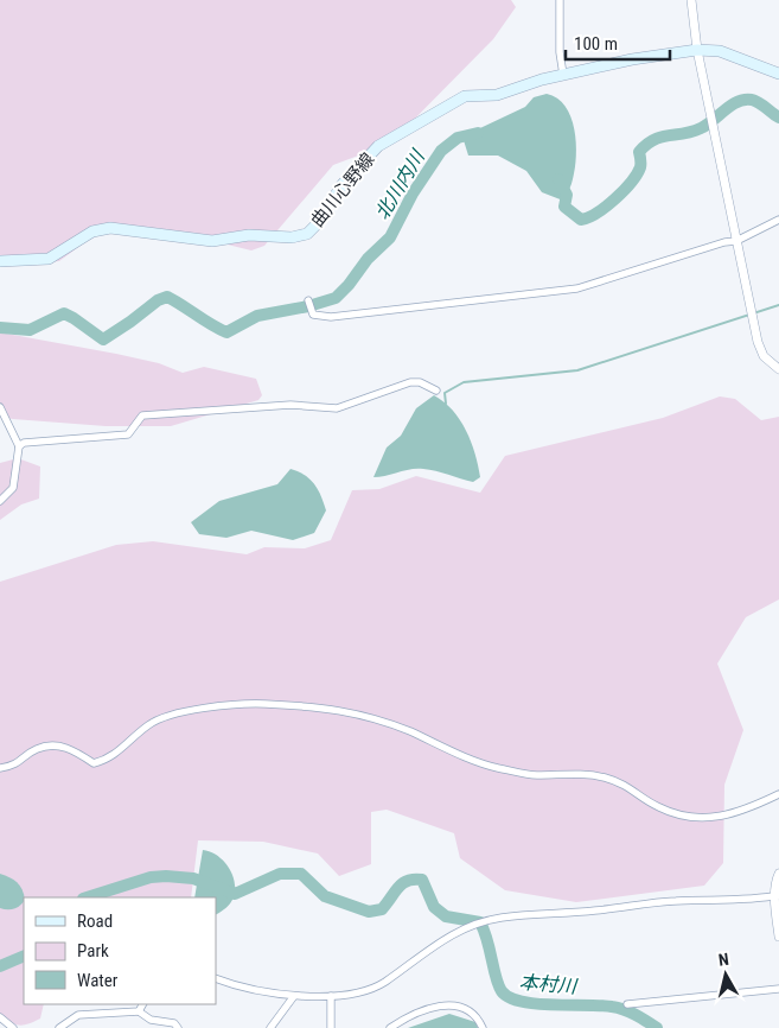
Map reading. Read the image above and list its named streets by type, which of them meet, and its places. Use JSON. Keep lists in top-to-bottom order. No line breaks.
{"streets":{"main road":["曲川心野線"]},"water":["北川内川","本村川"],"legend":["Road","Park","Water"],"scale_bar":"100 m","north":"top"}
